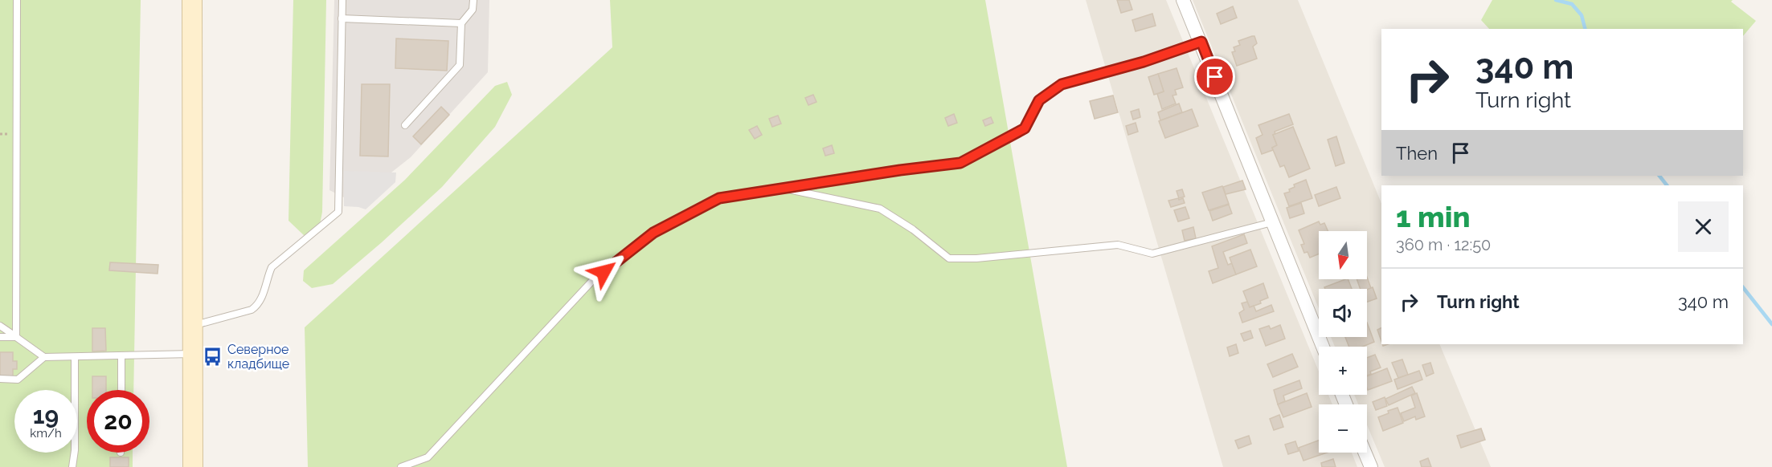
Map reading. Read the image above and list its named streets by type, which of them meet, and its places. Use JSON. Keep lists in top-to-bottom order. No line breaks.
{"places":{"bus stop":["Северное кладбище"]},"north":"bottom","page":{"turn":["340 m","Turn right"],"then":"Then","heading":["1 min","360 m · 12:50"],"map_buttons":["+","−"],"list":[{"name":"Turn right","value":"340 m"}],"speed":"19 km/h","limit":"20"}}
